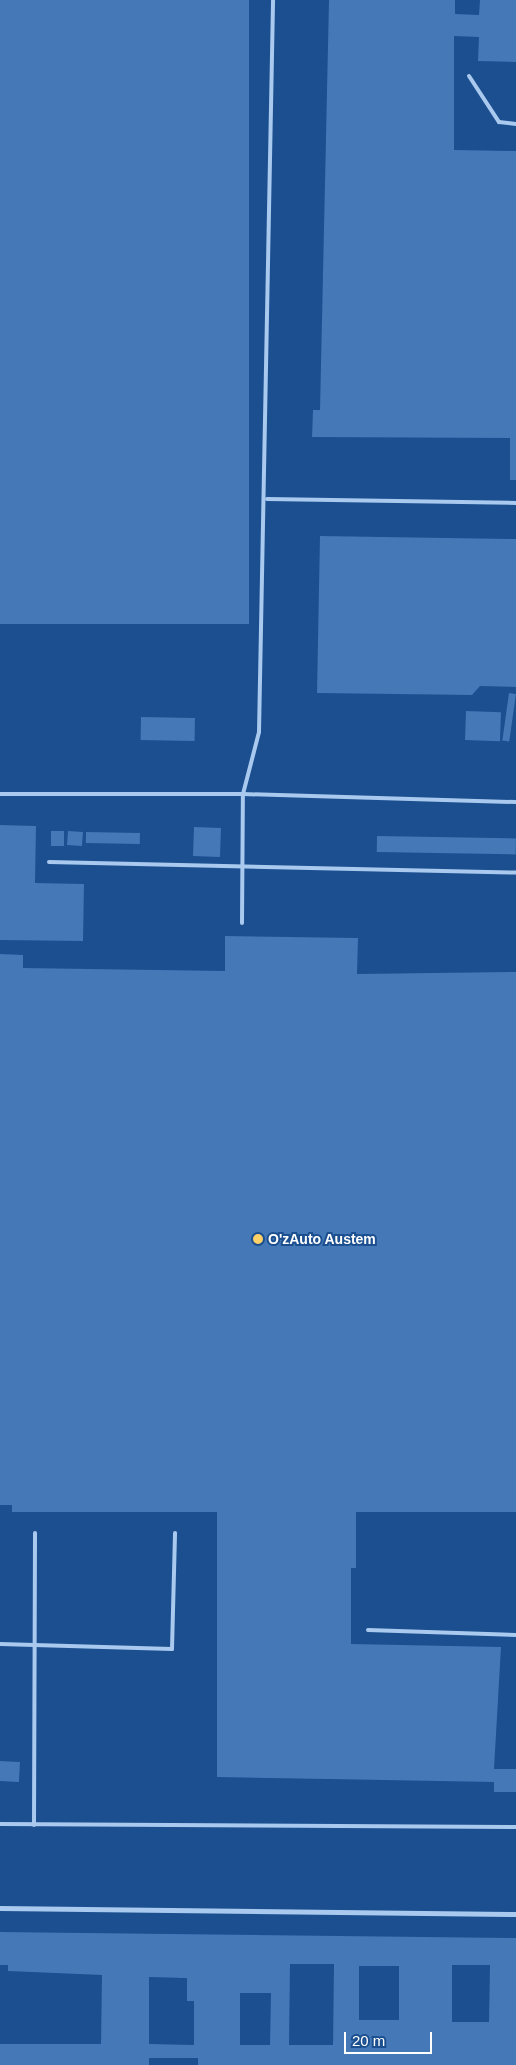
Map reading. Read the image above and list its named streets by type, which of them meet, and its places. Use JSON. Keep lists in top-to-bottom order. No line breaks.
{"places":["O'zAuto Austem"],"scale_bar":"20 m"}
